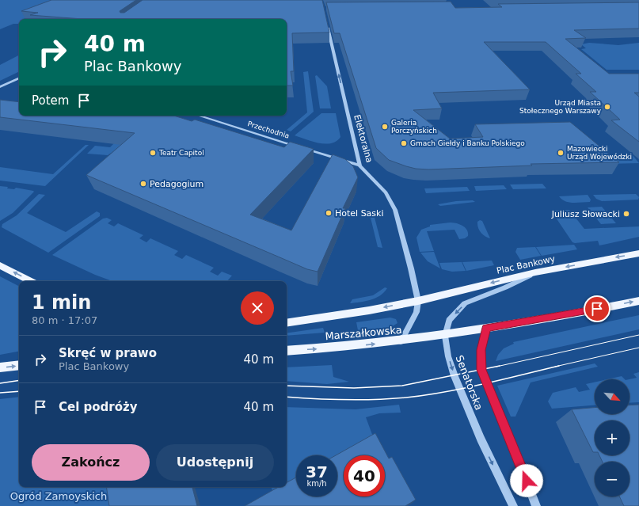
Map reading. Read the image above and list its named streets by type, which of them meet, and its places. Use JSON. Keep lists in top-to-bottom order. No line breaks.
{"streets":{"main road":["Plac Bankowy","Marszałkowska"],"street":["Przechodnia","Elektoralna","Senatorska"]},"crossings":[["Przechodnia","Elektoralna"],["Elektoralna","Plac Bankowy"],["Elektoralna","Marszałkowska"],["Plac Bankowy","Marszałkowska"],["Plac Bankowy","Senatorska"],["Marszałkowska","Senatorska"]],"one_way":["Elektoralna"],"parks":["Ogród Zamoyskich"],"places":["Urząd Miasta Stołecznego Warszawy","Galeria Porczyńskich","Gmach Giełdy i Banku Polskiego","Teatr Capitol","Mazowiecki Urząd Wojewódzki","Pedagogium","Hotel Saski","Juliusz Słowacki"],"north":"bottom right","page":{"turn":["40 m","Plac Bankowy"],"then":"Potem","heading":["1 min","80 m · 17:07"],"list":[{"name":"Skręć w prawo","note":"Plac Bankowy","value":"40 m"},{"name":"Cel podróży","value":"40 m"}],"map_buttons":["+","−"],"buttons":["Zakończ","Udostępnij"],"speed":"37 km/h","limit":"40"}}
